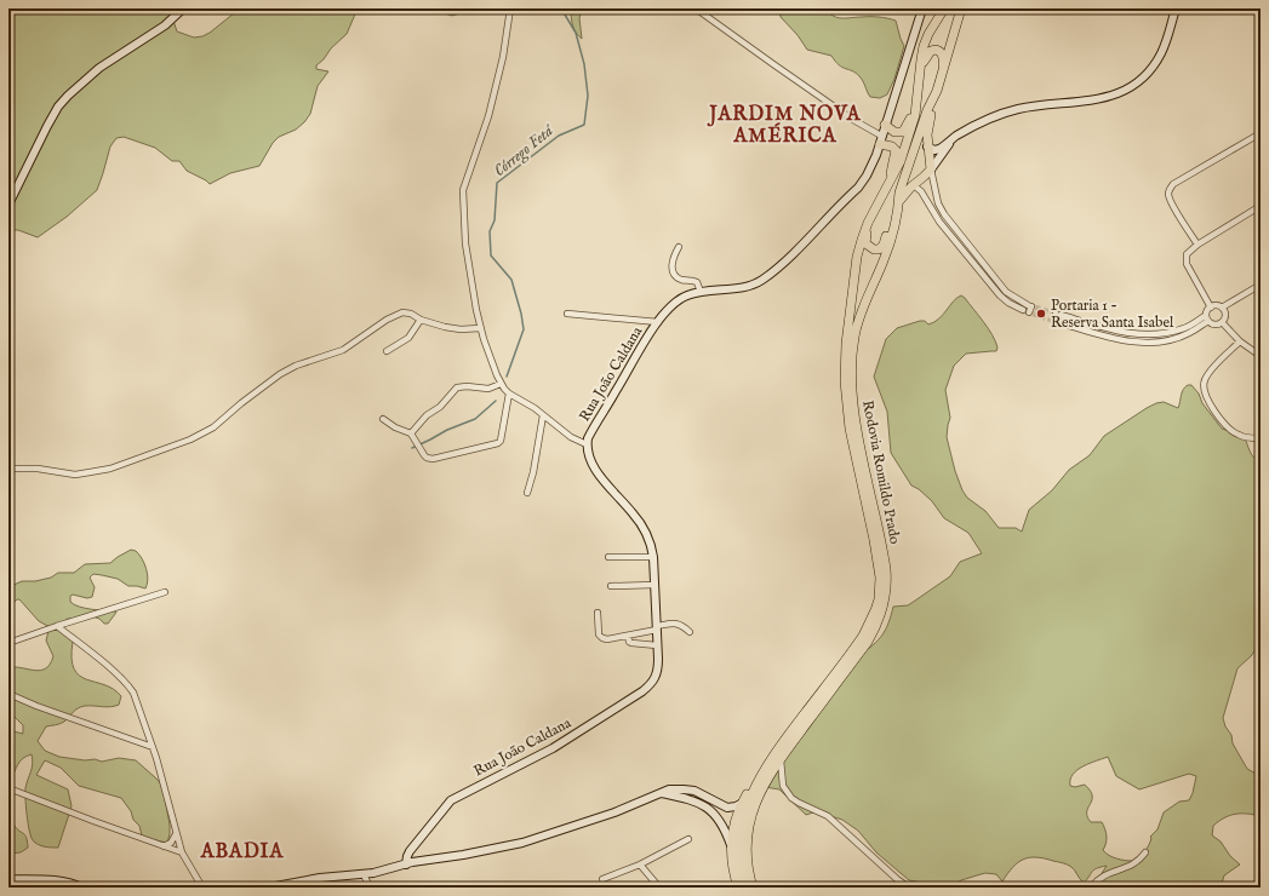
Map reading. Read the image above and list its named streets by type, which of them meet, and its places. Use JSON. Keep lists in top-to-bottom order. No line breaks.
{"streets":{"main road":["Rodovia Romildo Prado"],"street":["Rua João Caldana"]},"districts":["JARDIM NOVA AMÉRICA","ABADIA"],"water":["Córrego Fetá"],"places":["Portaria 1 - Reserva Santa Isabel"]}
